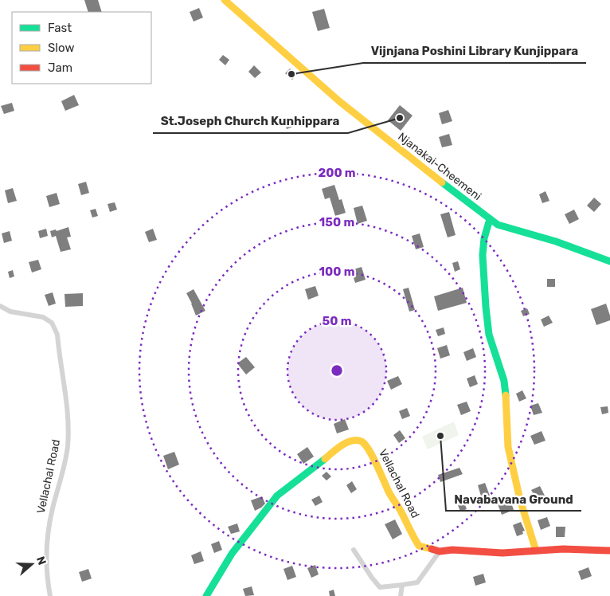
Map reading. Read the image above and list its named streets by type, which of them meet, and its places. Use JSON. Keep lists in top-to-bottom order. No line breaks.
{"streets":{"street":["Njanakai-Cheemeni","Vellachal Road"]},"places":["Vijnjana Poshini Library Kunjippara","St.Joseph Church Kunhippara","Navabavana Ground"],"legend":["Fast","Slow","Jam"],"north":"right","rings":["200 m","150 m","100 m","50 m"]}
